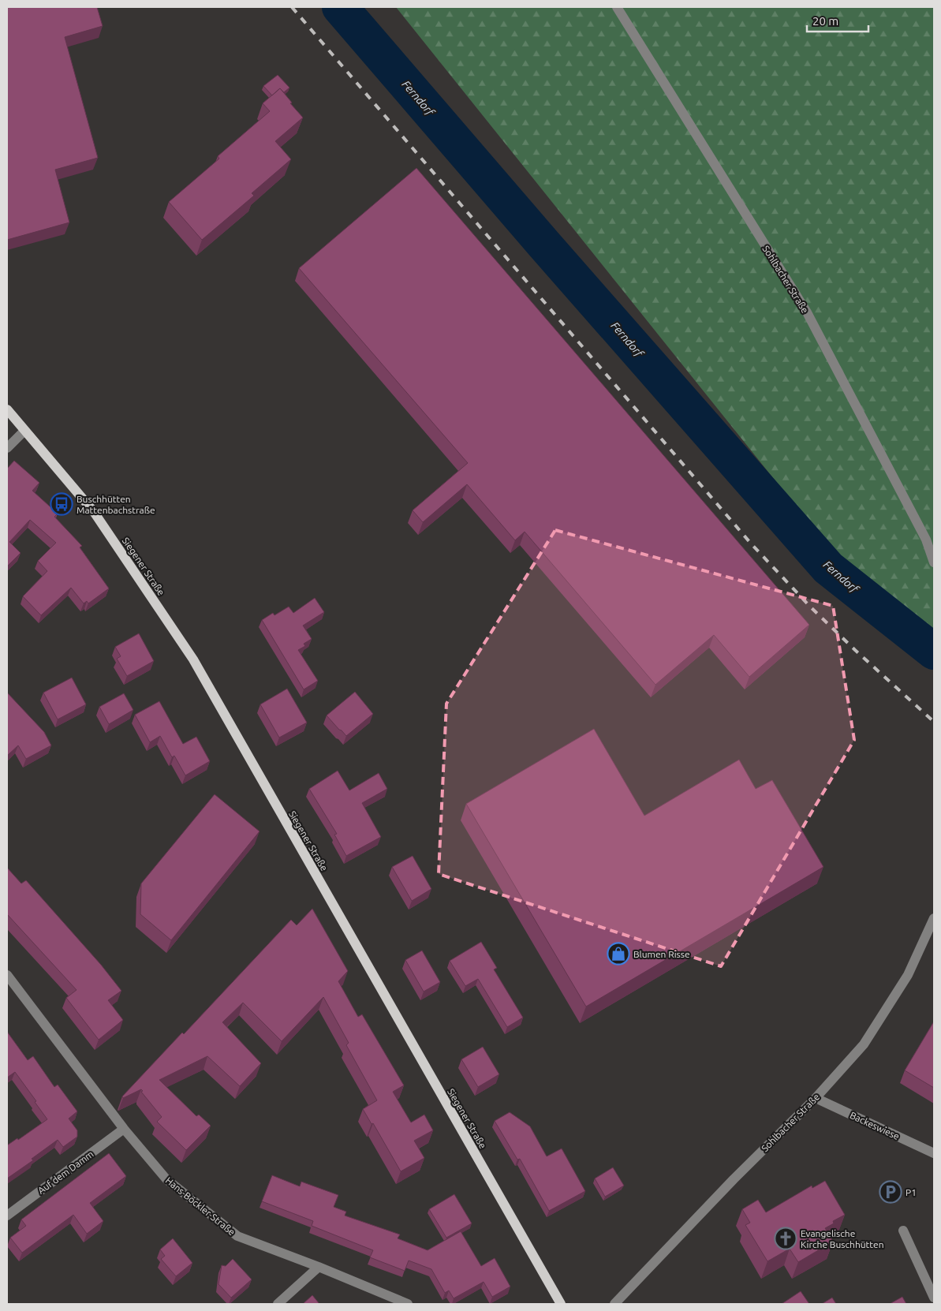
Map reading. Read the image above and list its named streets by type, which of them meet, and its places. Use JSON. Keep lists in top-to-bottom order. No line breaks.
{"streets":{"main road":["Siegener Straße"],"street":["Sohlbacher Straße","Backeswiese","Auf dem Damm","Hans-Böckler-Straße"]},"crossings":[["Sohlbacher Straße","Backeswiese"],["Auf dem Damm","Hans-Böckler-Straße"]],"water":["Ferndorf"],"places":{"bus stop":["Buschhütten Mattenbachstraße"],"shop":["Blumen Risse"],"parking":["P1"],"church":["Evangelische Kirche Buschhütten"]},"scale_bar":"20 m"}
